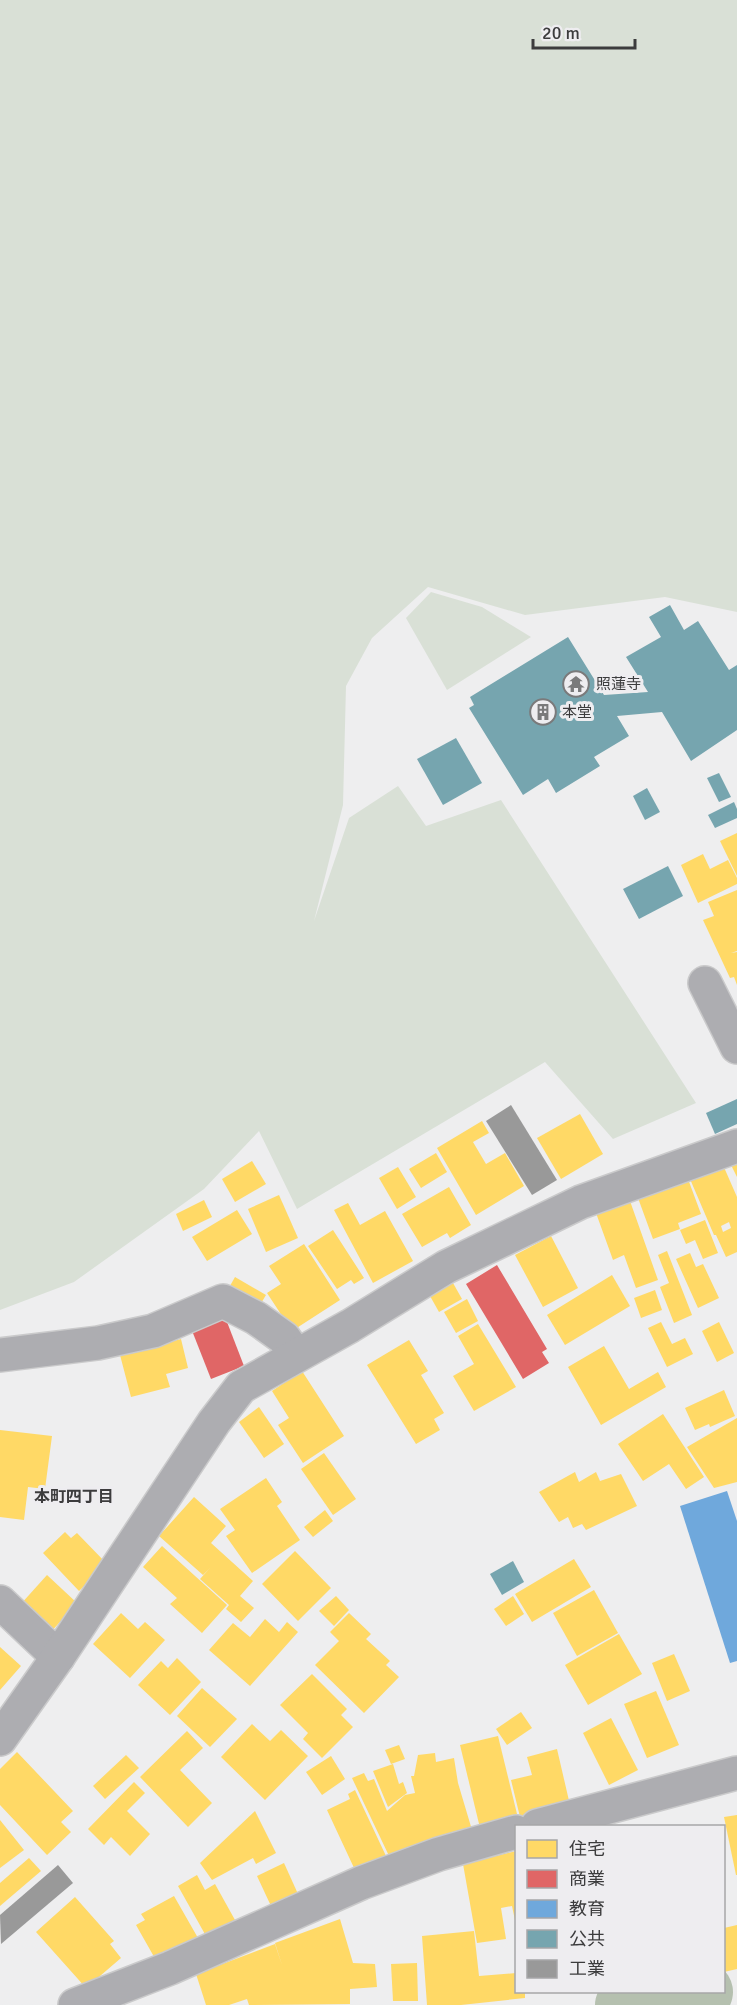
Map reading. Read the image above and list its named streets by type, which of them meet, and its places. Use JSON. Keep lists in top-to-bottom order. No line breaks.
{"districts":["本町四丁目"],"places":{"temple":["照蓮寺"],"building":["本堂"]},"legend":["住宅","商業","教育","公共","工業"],"scale_bar":"20 m"}
